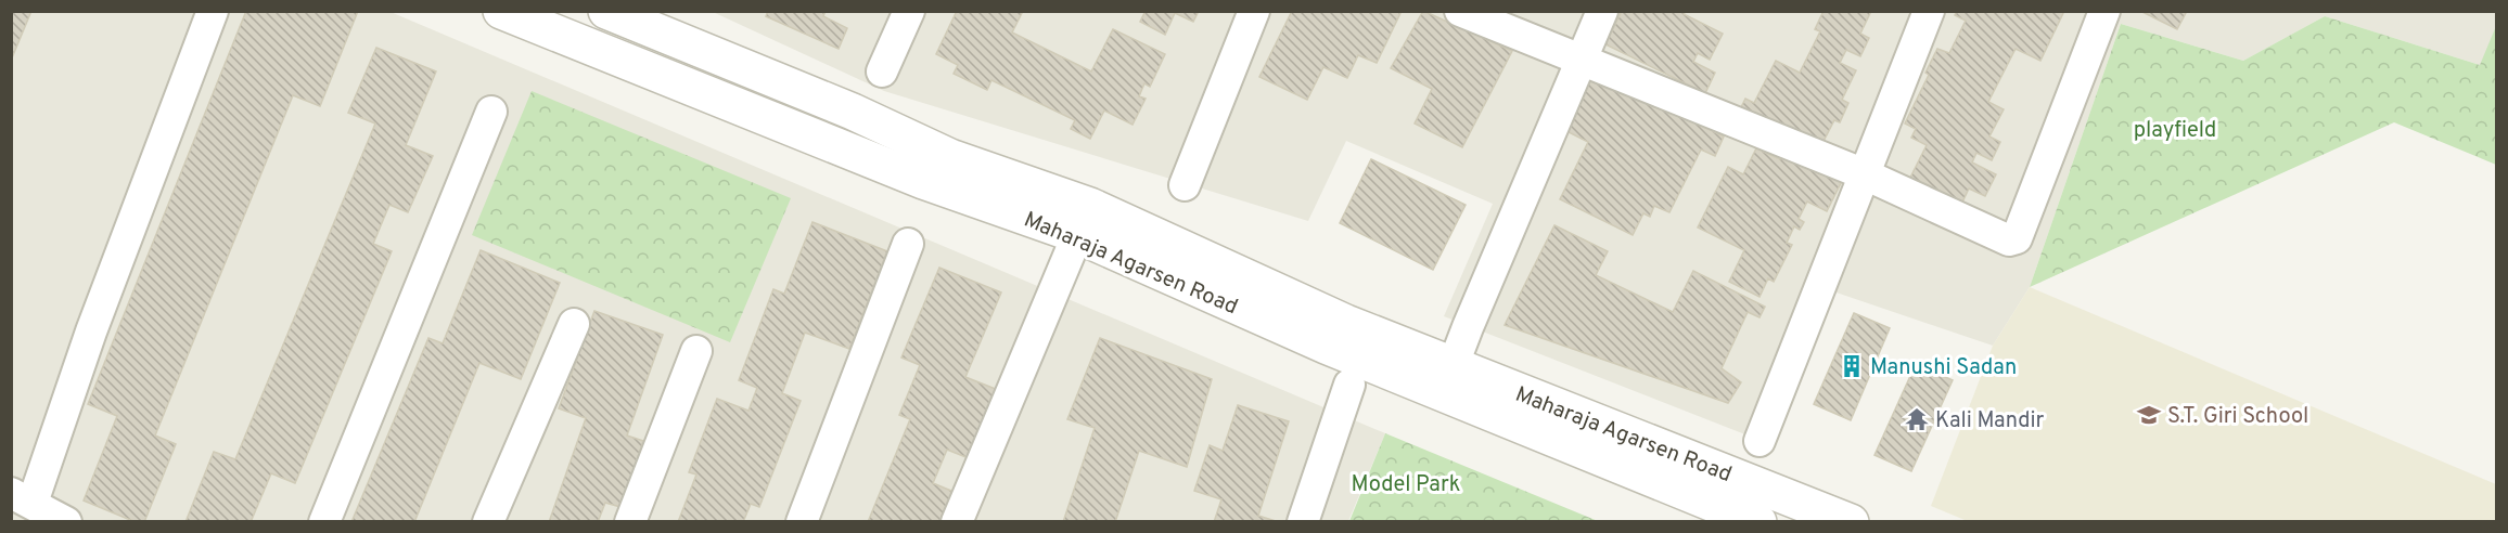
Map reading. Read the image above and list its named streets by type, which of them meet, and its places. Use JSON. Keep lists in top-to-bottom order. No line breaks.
{"streets":{"street":["Maharaja Agarsen Road"]},"parks":["playfield","Model Park"],"places":{"building":["Manushi Sadan"],"school or university":["S.T. Giri School"],"temple":["Kali Mandir"]}}
